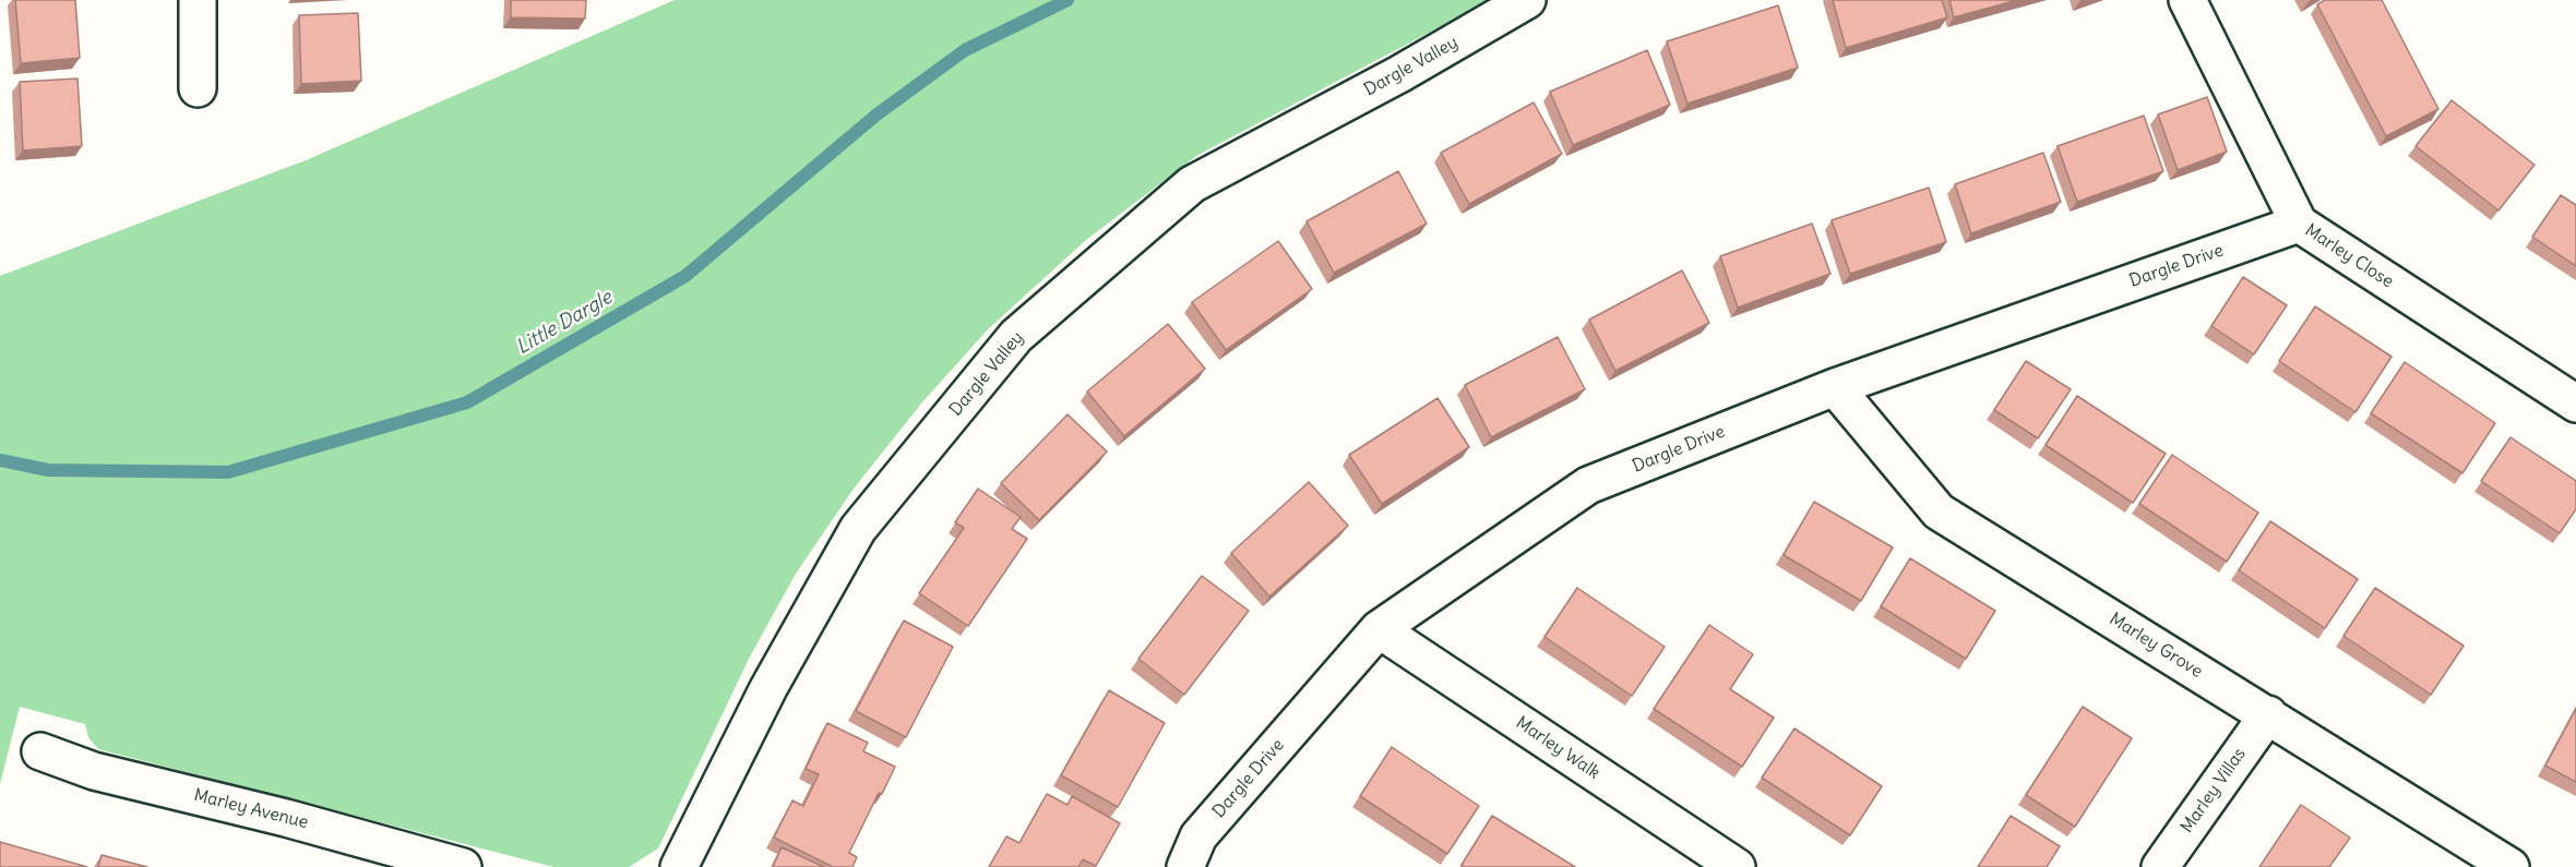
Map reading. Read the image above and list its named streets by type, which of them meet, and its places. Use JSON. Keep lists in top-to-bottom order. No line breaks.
{"streets":{"street":["Dargle Valley","Marley Close","Dargle Drive","Marley Grove","Marley Walk","Marley Villas","Marley Avenue"]},"crossings":[["Marley Close","Dargle Drive"],["Dargle Drive","Marley Grove"],["Dargle Drive","Marley Walk"],["Marley Grove","Marley Villas"]],"water":["Little Dargle"]}
